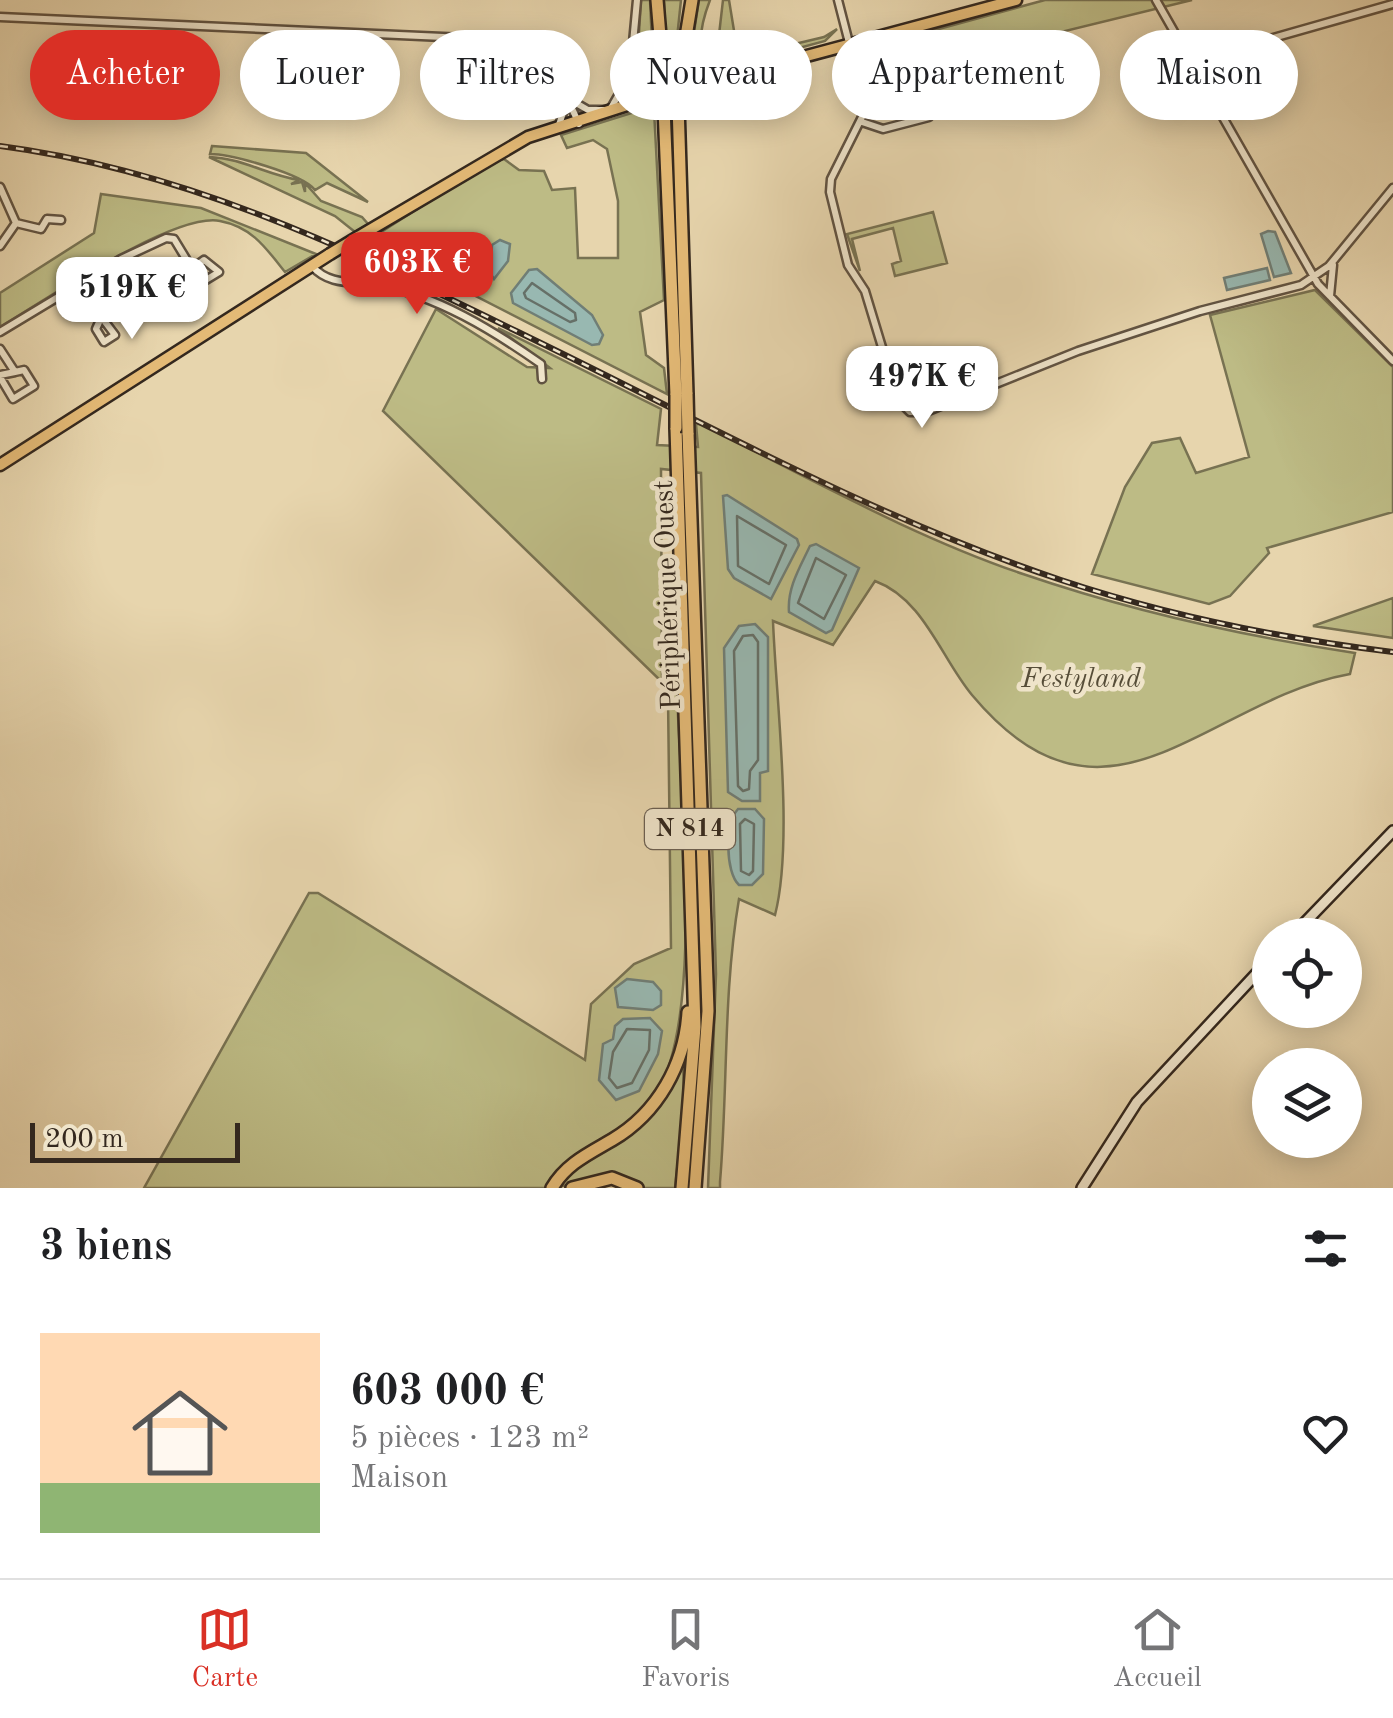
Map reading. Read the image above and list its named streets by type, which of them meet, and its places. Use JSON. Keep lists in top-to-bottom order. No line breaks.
{"streets":{"highway":["Périphérique Ouest","N 814"]},"parks":["Festyland"],"scale_bar":"200 m","page":{"chip":["Acheter","Louer","Filtres","Nouveau","Appartement","Maison"],"price":["603K €","519K €","497K €"],"scale":"200 m","heading":"3 biens","list":[{"name":"603 000 €","note":"5 pièces · 123 m² · Maison"}],"tabs":["Carte","Favoris","Accueil"]}}
